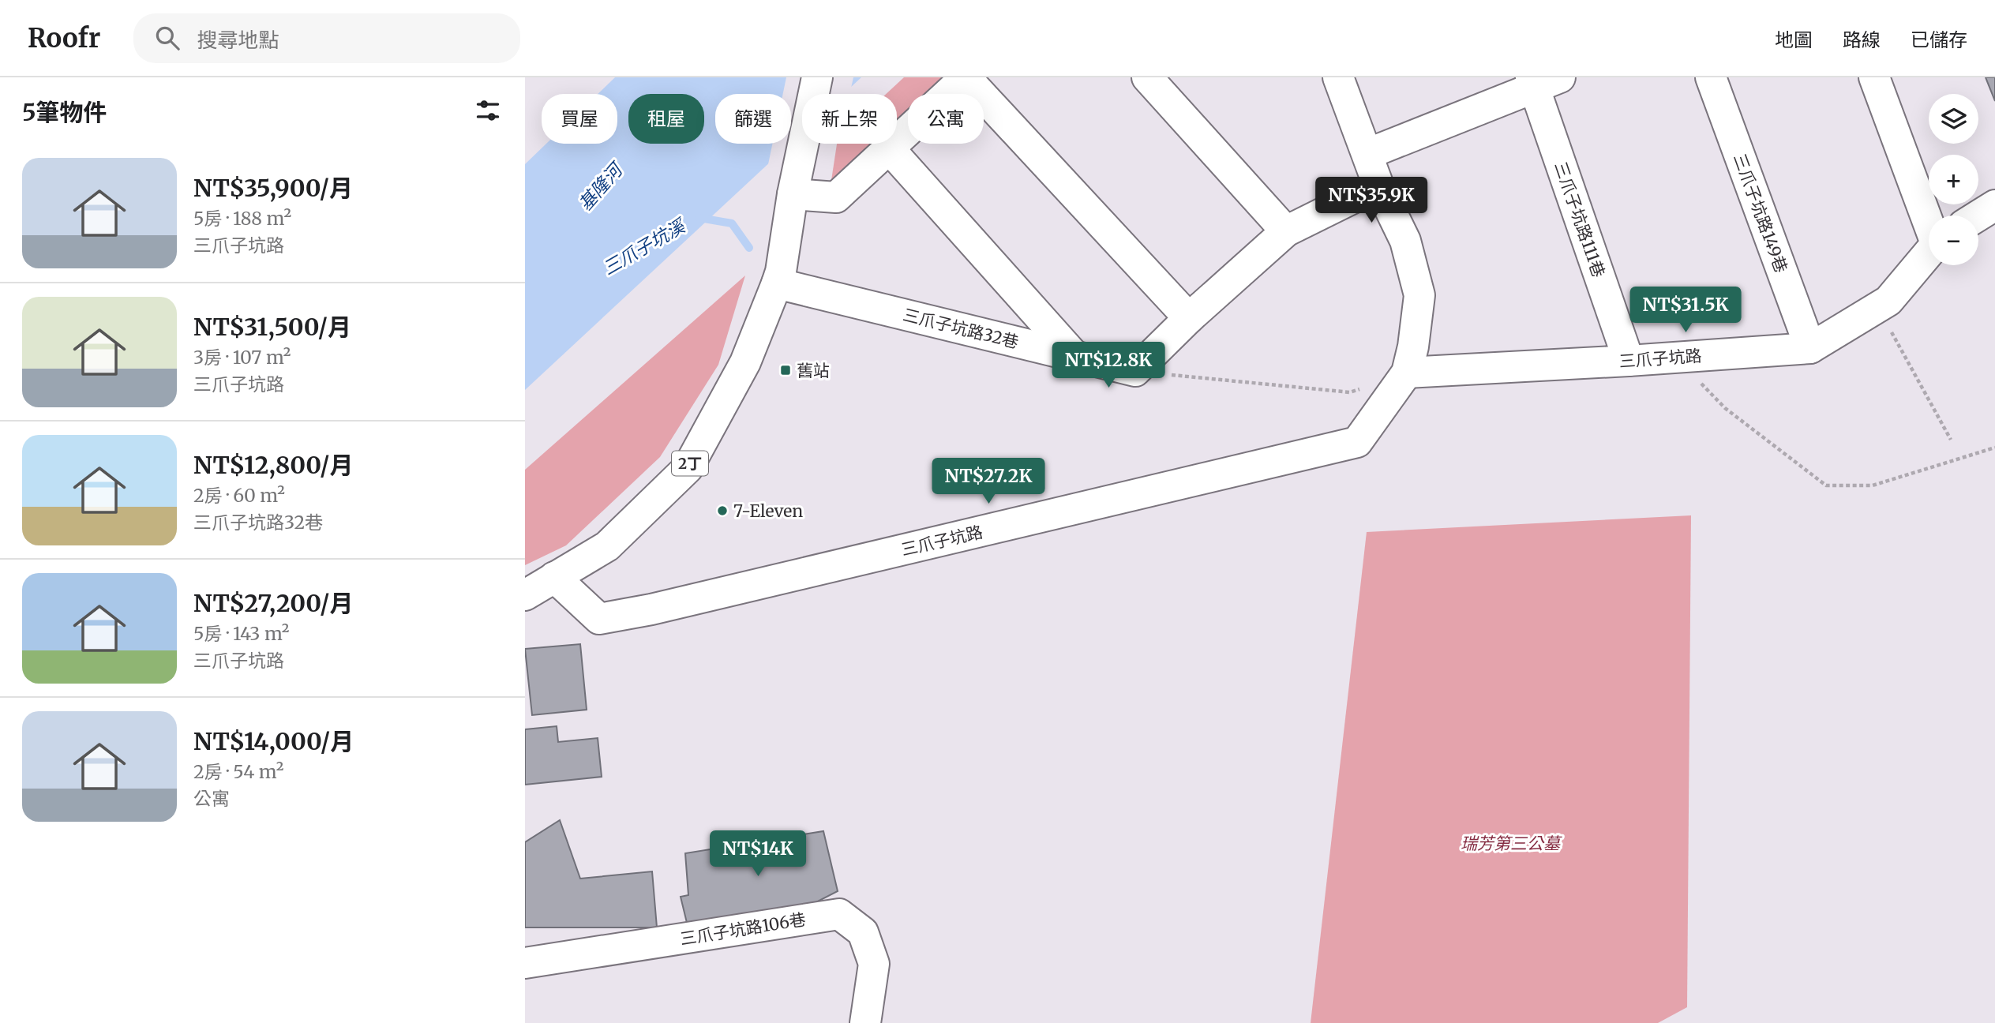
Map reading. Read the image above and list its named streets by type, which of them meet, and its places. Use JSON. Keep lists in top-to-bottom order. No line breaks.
{"streets":{"street":["三爪子坑路149巷","三爪子坑路111巷","三爪子坑路32巷","三爪子坑路","2丁","三爪子坑路106巷"]},"crossings":[["三爪子坑路149巷","三爪子坑路"],["三爪子坑路111巷","三爪子坑路"],["三爪子坑路32巷","2丁"],["三爪子坑路","2丁"]],"water":["基隆河","三爪子坑溪"],"parks":["瑞芳第三公墓"],"places":{"transit":["舊站"],"other":["7-Eleven"]},"page":{"header":"Roofr","search":"搜尋地點","nav":["地圖","路線","已儲存"],"heading":"5筆物件","map_buttons":["+","−"],"chip":["買屋","租屋","篩選","新上架","公寓"],"list":[{"name":"NT$35,900/月","note":"5房 · 188 m² · 三爪子坑路"},{"name":"NT$31,500/月","note":"3房 · 107 m² · 三爪子坑路"},{"name":"NT$12,800/月","note":"2房 · 60 m² · 三爪子坑路32巷"},{"name":"NT$27,200/月","note":"5房 · 143 m² · 三爪子坑路"},{"name":"NT$14,000/月","note":"2房 · 54 m² · 公寓"}],"price":["NT$35.9K","NT$31.5K","NT$12.8K","NT$27.2K","NT$14K"]}}
